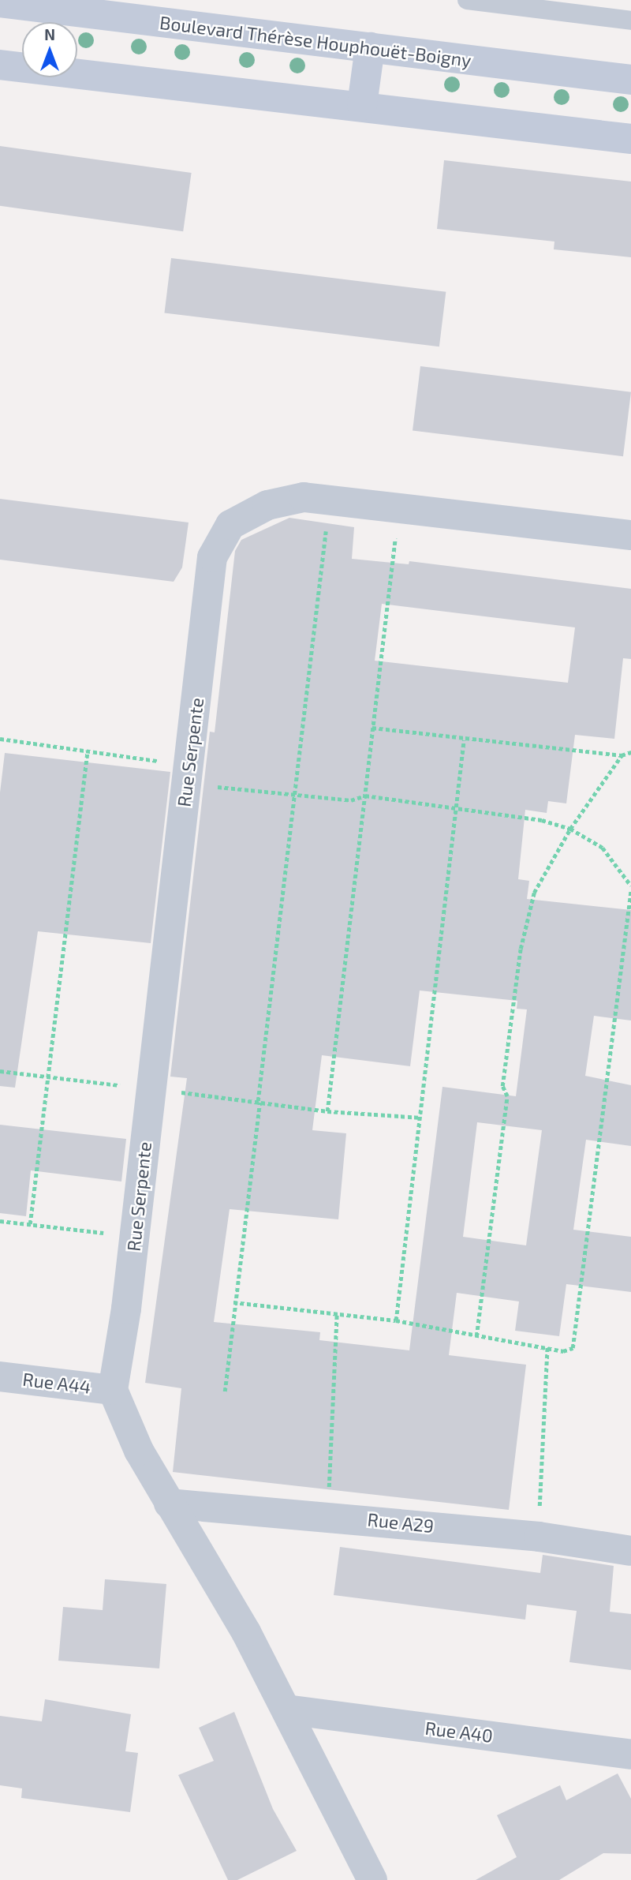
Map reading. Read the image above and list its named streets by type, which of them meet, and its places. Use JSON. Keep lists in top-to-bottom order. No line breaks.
{"streets":{"main road":["Boulevard Thérèse Houphouët-Boigny"],"street":["Rue Serpente","Rue A44","Rue A29","Rue A40"]},"crossings":[["Rue Serpente","Rue A44"]],"north":"top"}
